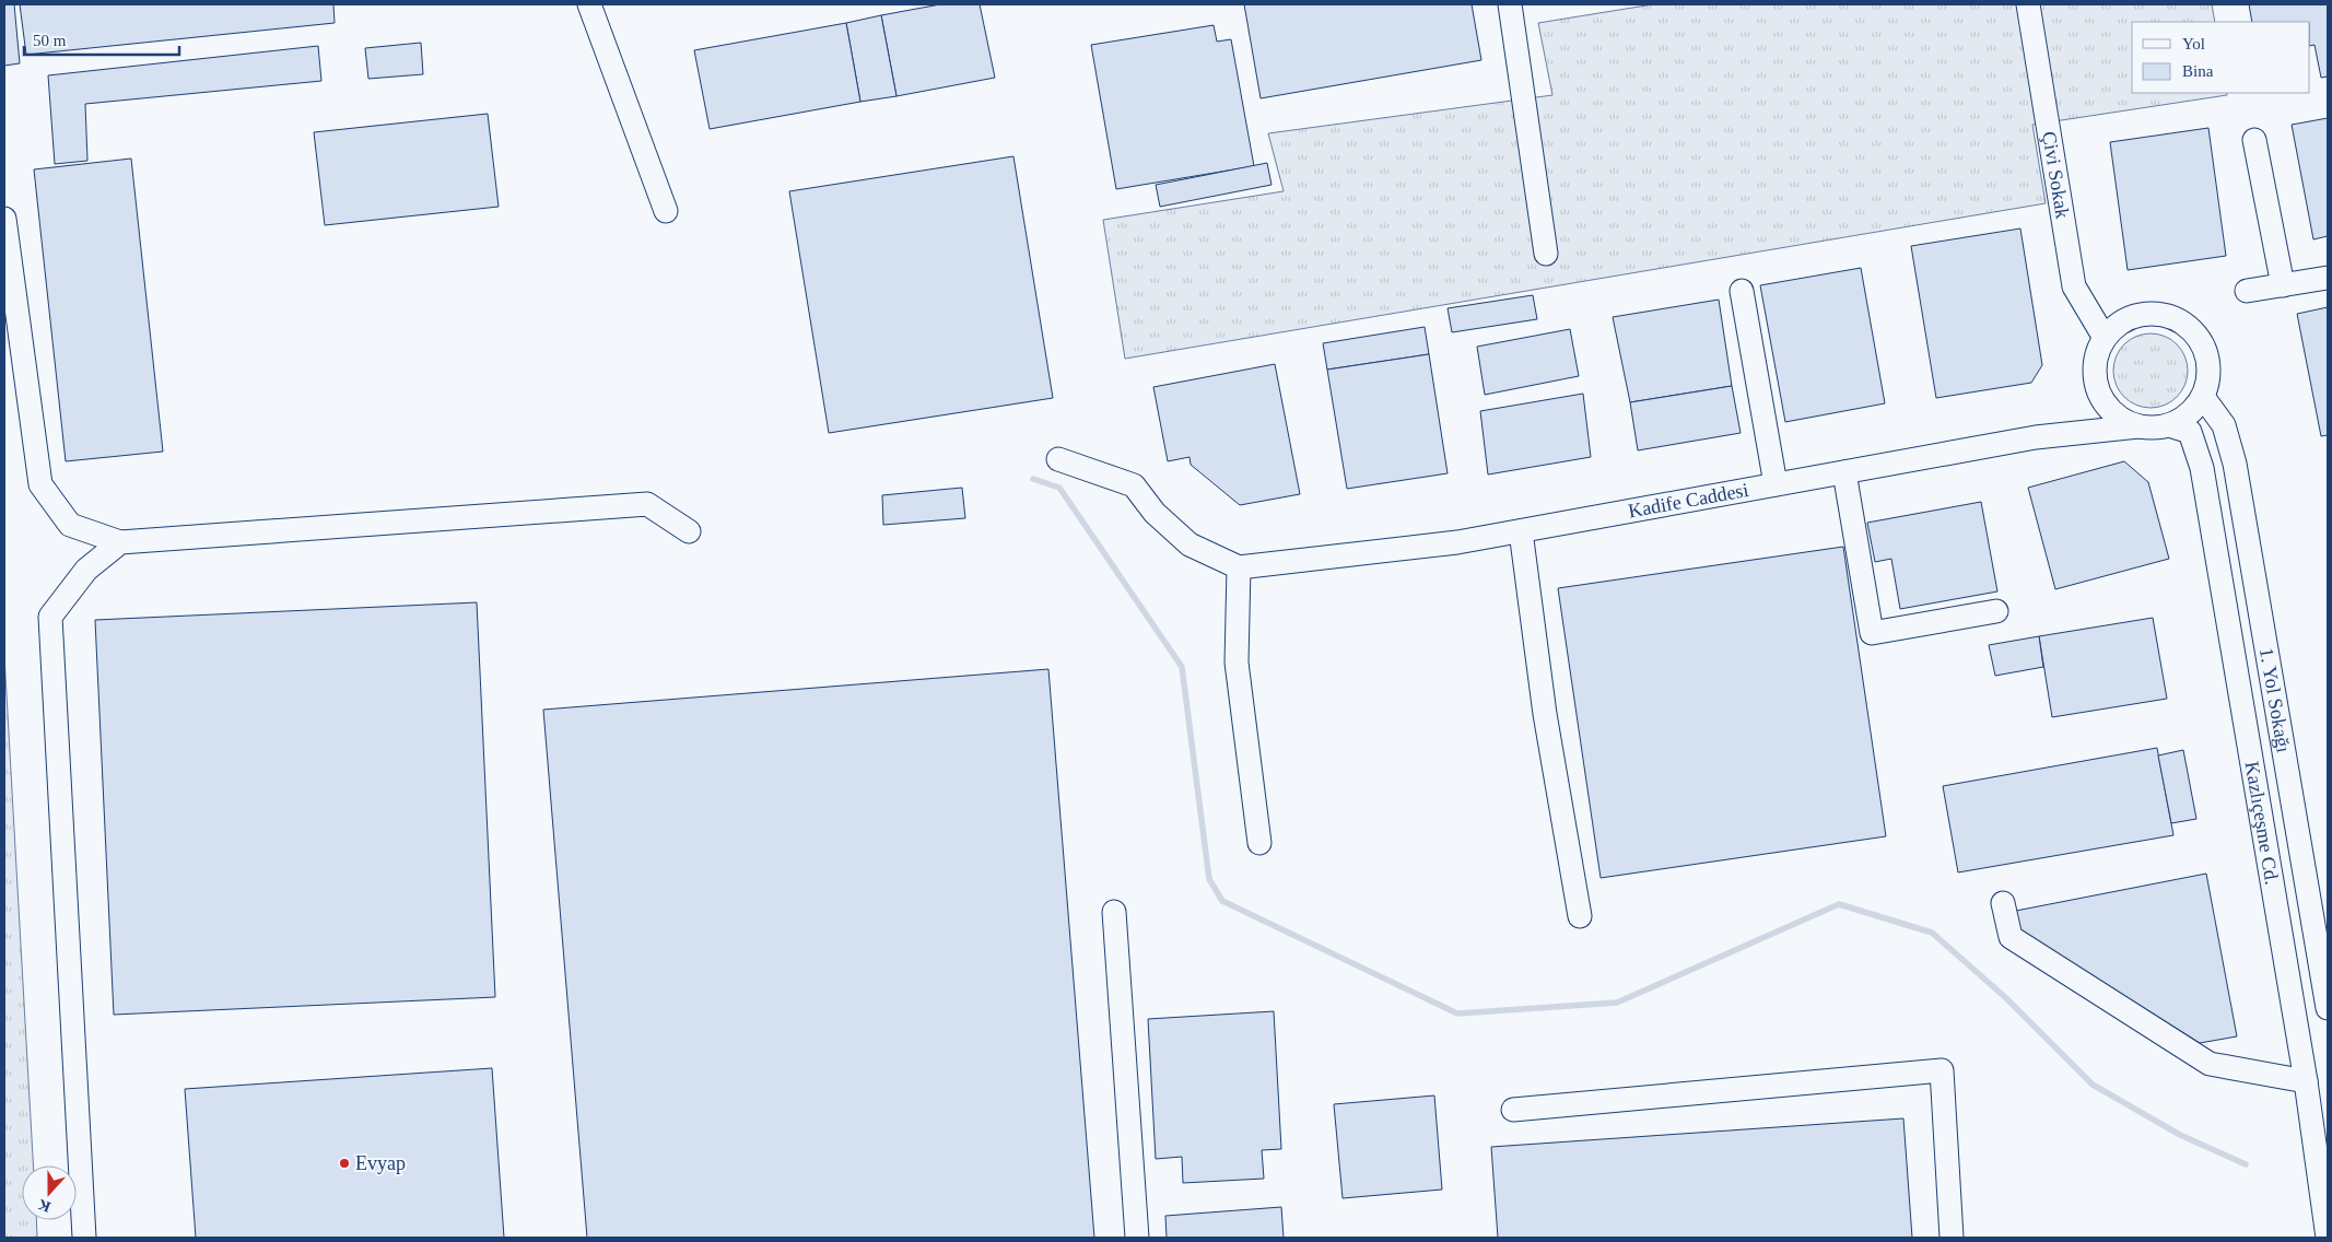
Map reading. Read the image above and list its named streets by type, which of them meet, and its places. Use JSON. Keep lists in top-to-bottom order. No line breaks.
{"streets":{"street":["Çivi Sokak","Kadife Caddesi","1. Yol Sokağı","Kazlıçeşme Cd."]},"crossings":[["Çivi Sokak","Kadife Caddesi"],["Çivi Sokak","1. Yol Sokağı"],["Çivi Sokak","Kazlıçeşme Cd."],["Kadife Caddesi","1. Yol Sokağı"],["Kadife Caddesi","Kazlıçeşme Cd."],["1. Yol Sokağı","Kazlıçeşme Cd."]],"places":["Evyap"],"legend":["Yol","Bina"],"scale_bar":"50 m","north":"bottom"}
